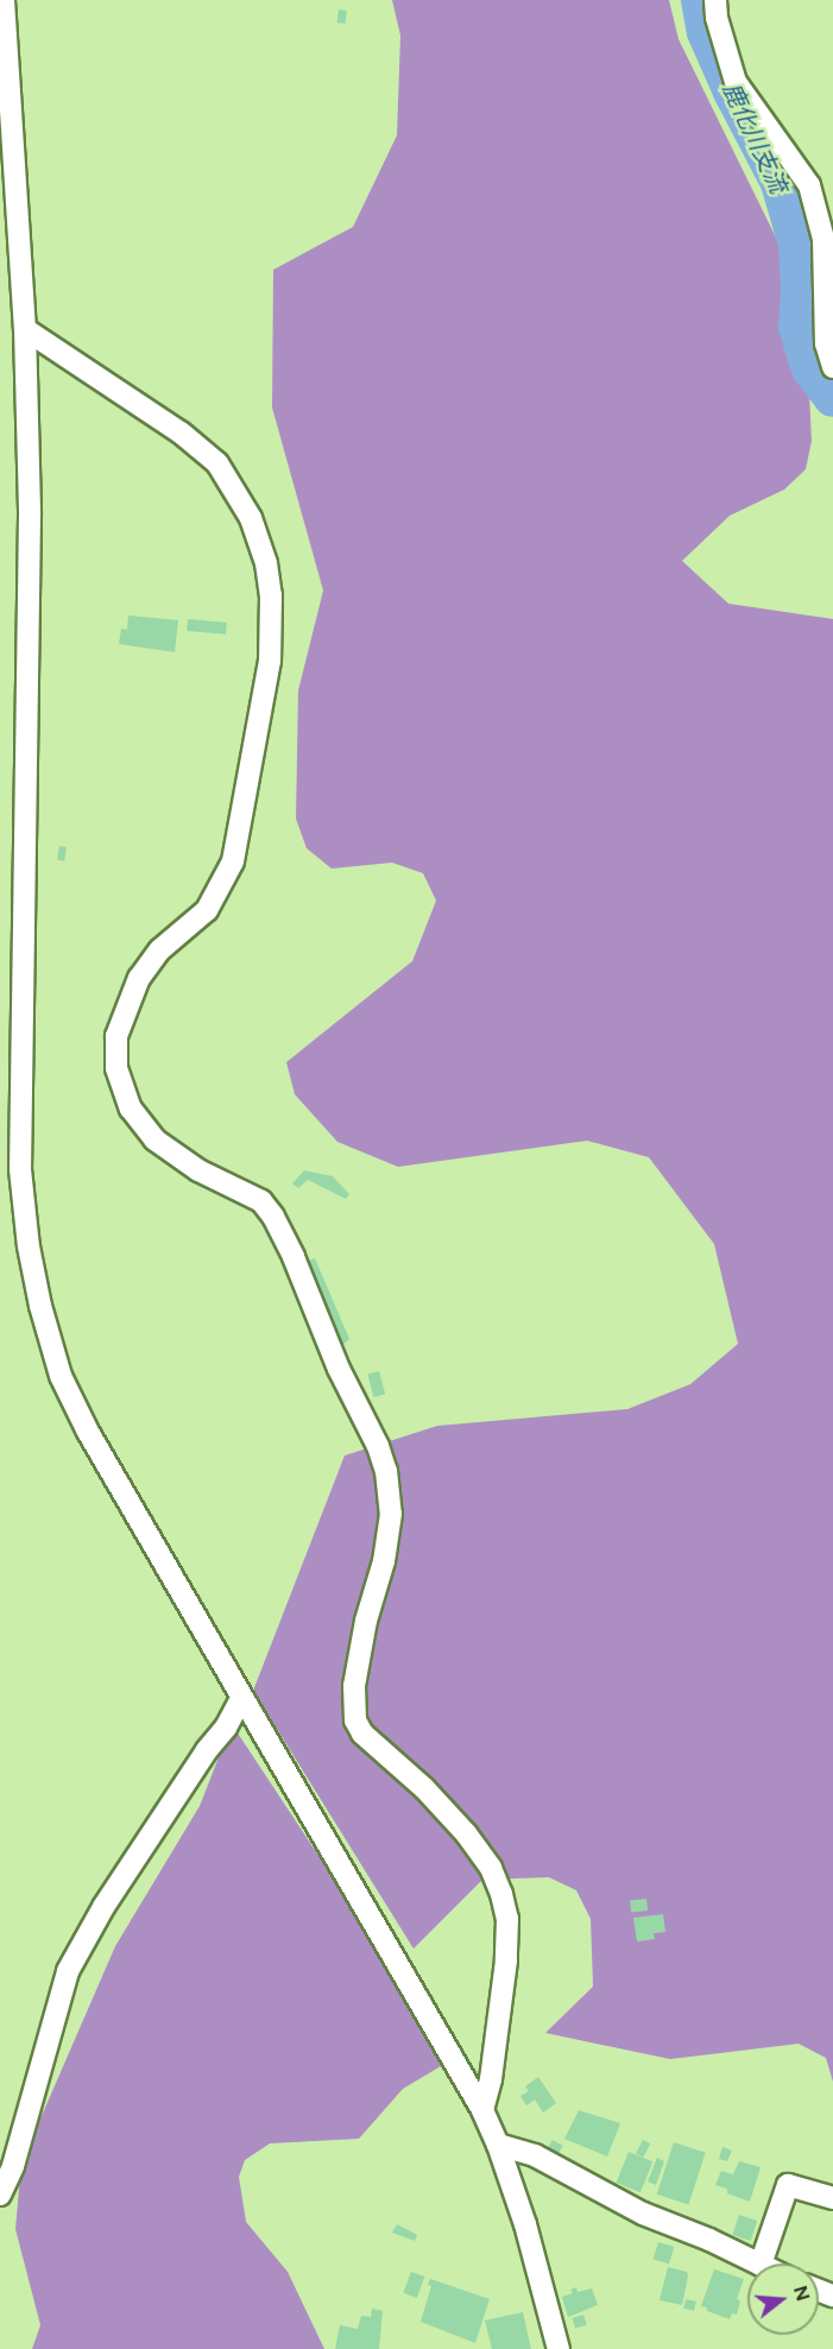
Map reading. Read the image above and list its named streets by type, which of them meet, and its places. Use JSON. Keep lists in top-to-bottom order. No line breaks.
{"water":["鹿化川支流"],"north":"right"}
